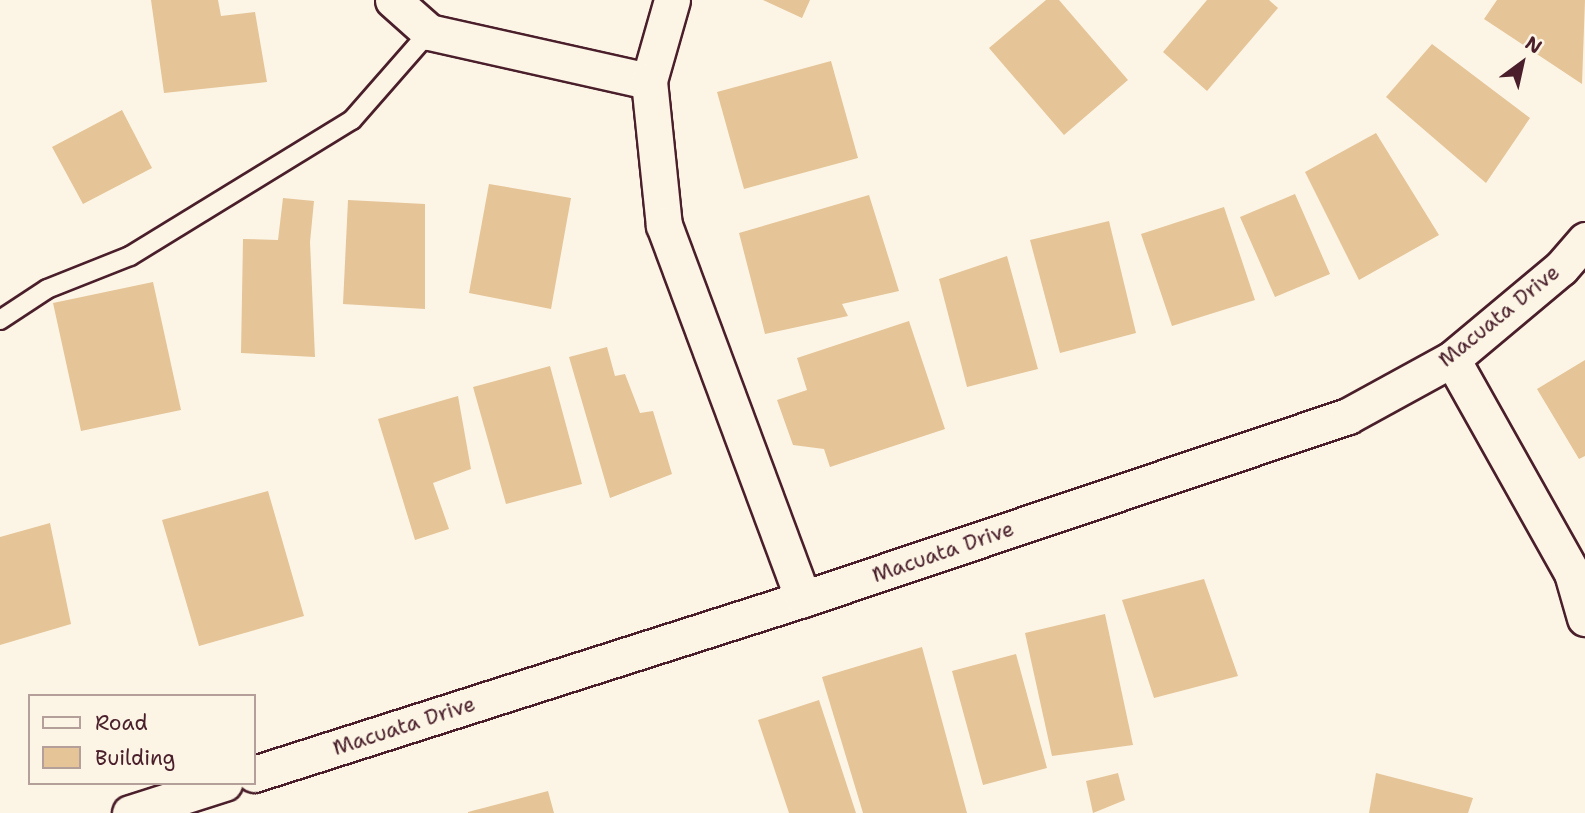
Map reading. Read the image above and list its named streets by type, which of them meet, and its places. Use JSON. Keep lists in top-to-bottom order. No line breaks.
{"streets":{"street":["Macuata Drive"]},"legend":["Road","Building"],"north":"top right"}
